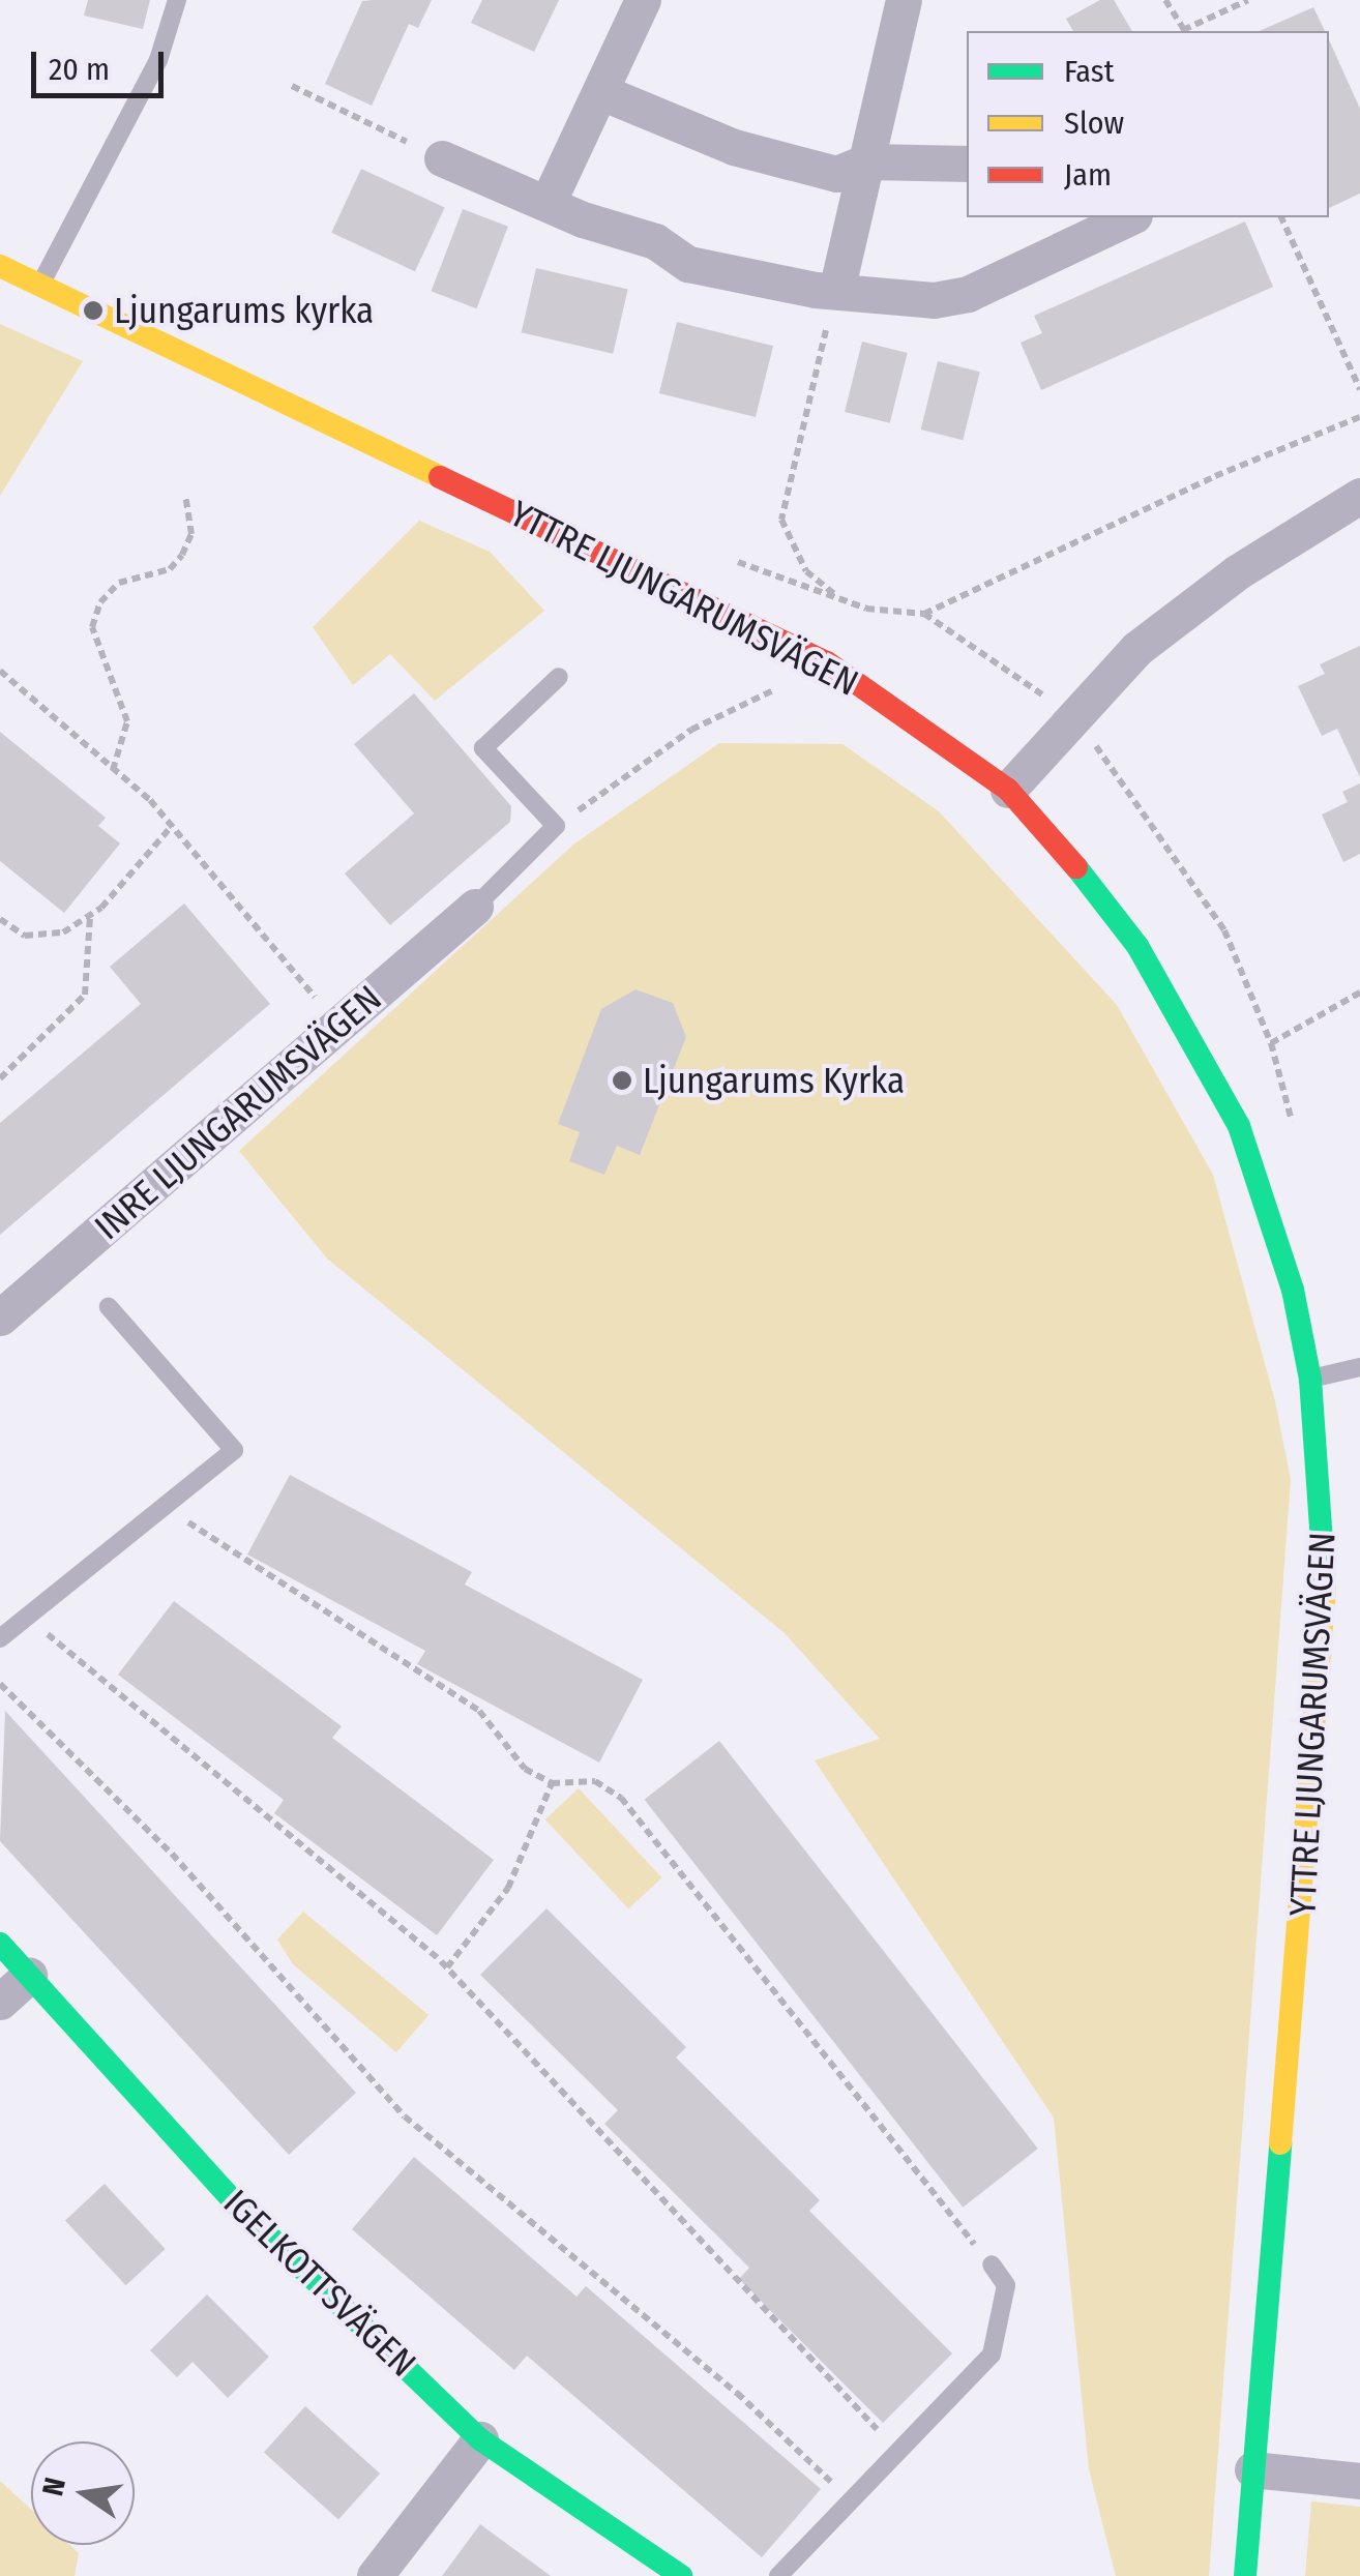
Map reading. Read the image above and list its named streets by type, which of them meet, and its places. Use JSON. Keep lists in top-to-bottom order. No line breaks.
{"streets":{"street":["YTTRE LJUNGARUMSVÄGEN","INRE LJUNGARUMSVÄGEN","IGELKOTTSVÄGEN"]},"places":["Ljungarums kyrka","Ljungarums Kyrka"],"legend":["Fast","Slow","Jam"],"scale_bar":"20 m","north":"left"}
